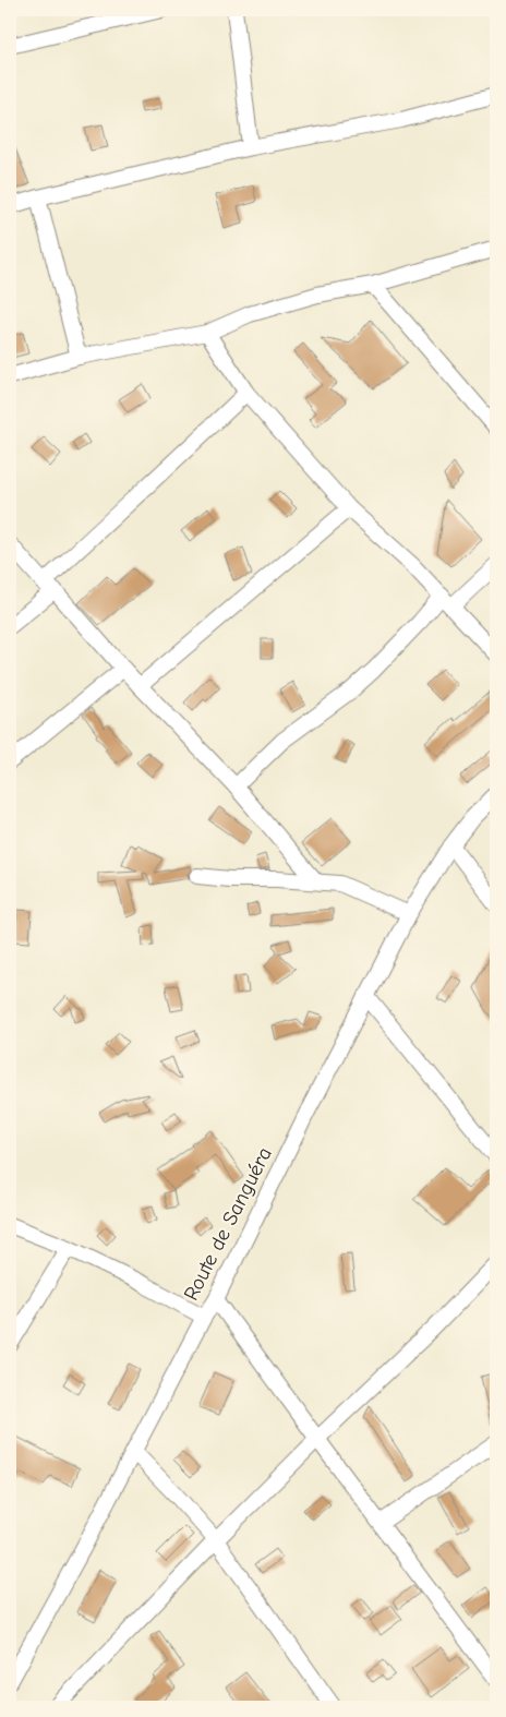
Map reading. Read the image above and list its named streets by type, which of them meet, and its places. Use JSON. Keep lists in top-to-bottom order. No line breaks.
{"streets":{"street":["Route de Sanguéra"]}}
